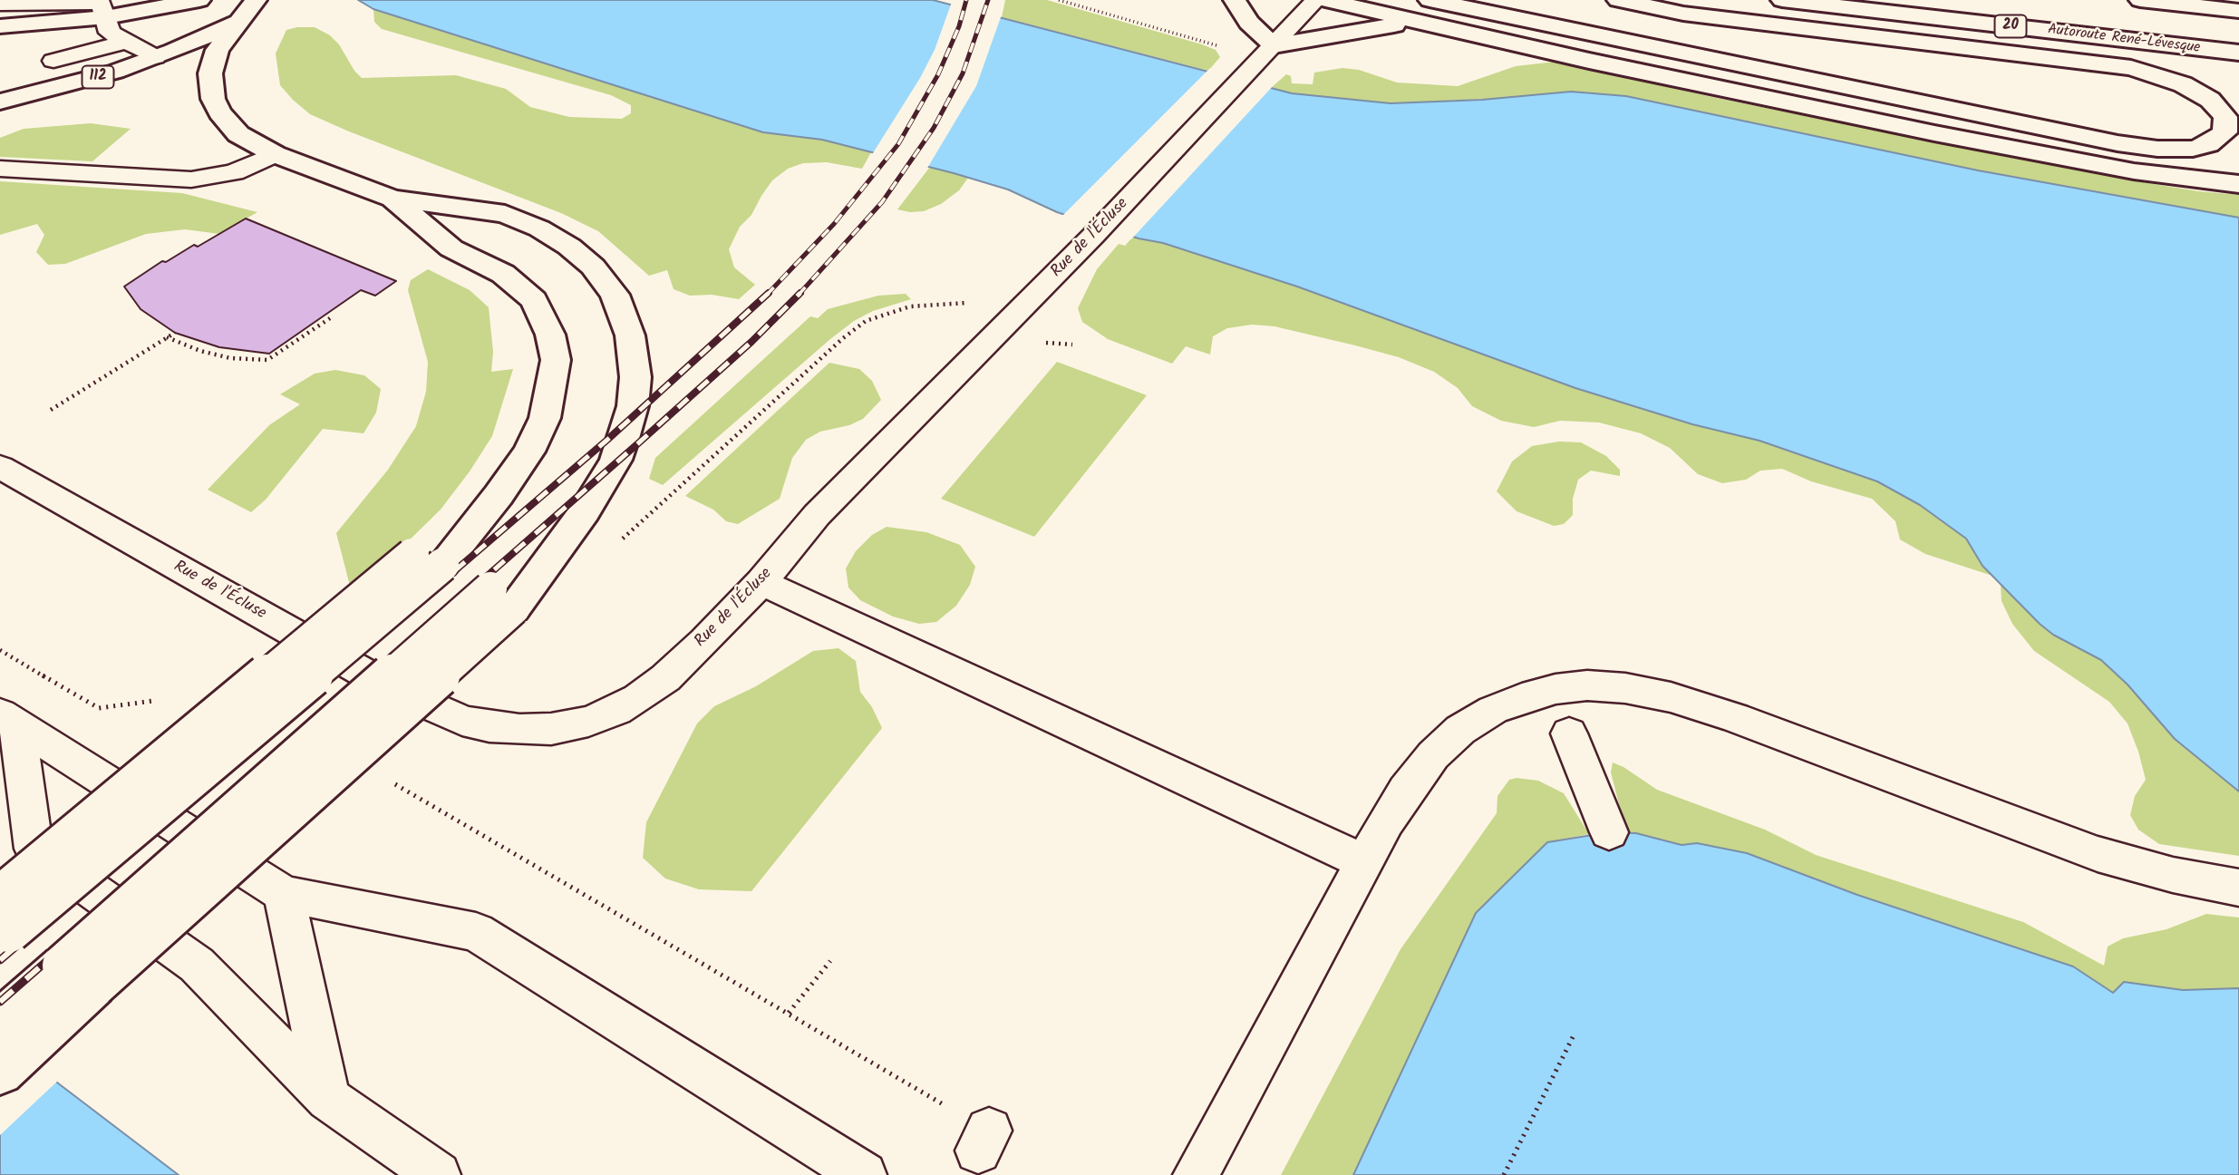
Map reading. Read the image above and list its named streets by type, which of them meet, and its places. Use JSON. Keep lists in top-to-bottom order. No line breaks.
{"streets":{"main road":["20","Autoroute René-Lévesque","112"],"lane":["Rue de l'Écluse"]}}
